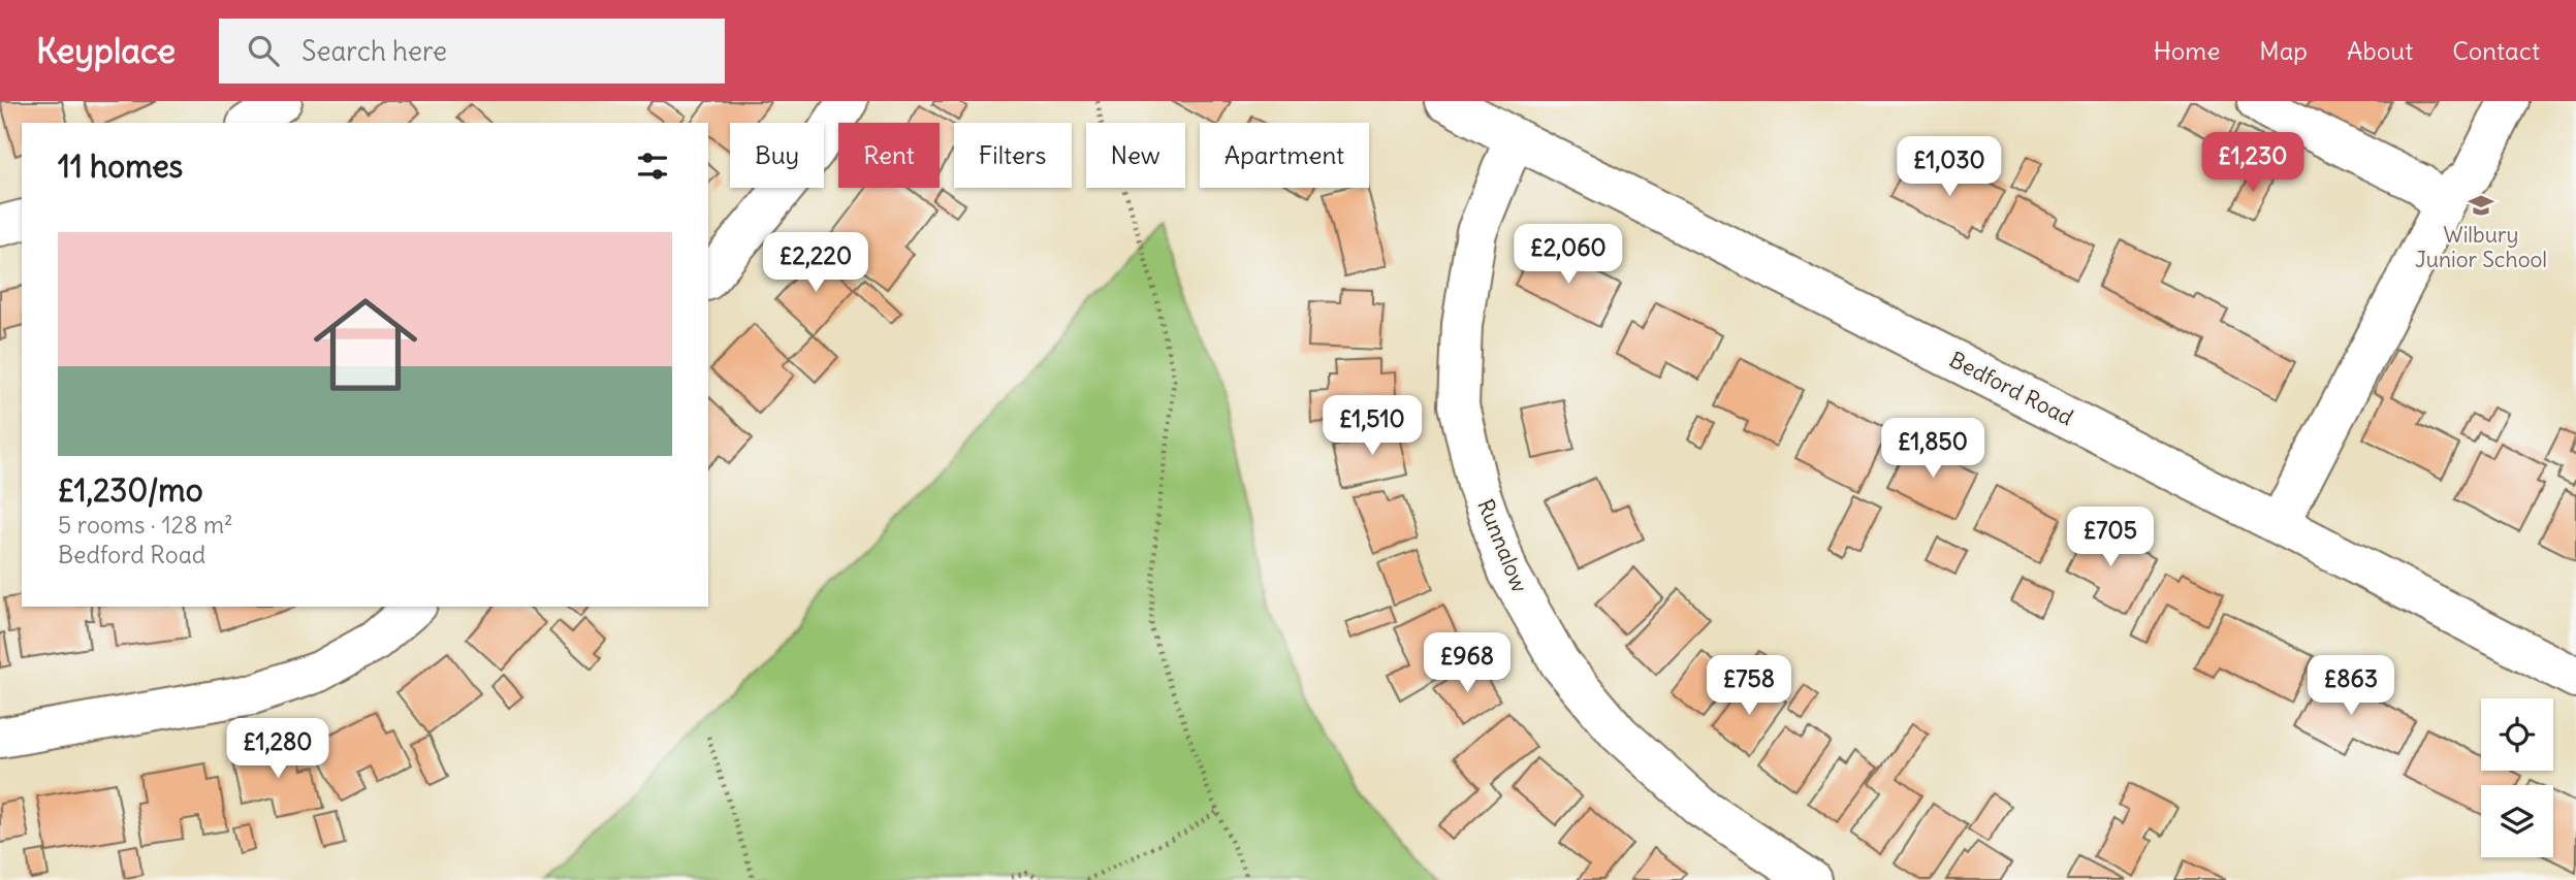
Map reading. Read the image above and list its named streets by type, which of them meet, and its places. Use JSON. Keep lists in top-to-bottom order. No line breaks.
{"streets":{"street":["Bedford Road","Runnalow"]},"crossings":[["Bedford Road","Runnalow"]],"places":{"school or university":["Wilbury Junior School"]},"page":{"header":"Keyplace","search":"Search here","nav":["Home","Map","About","Contact"],"chip":["Buy","Rent","Filters","New","Apartment"],"heading":"11 homes","price":["£1,230","£1,030","£2,060","£2,220","£1,510","£1,850","£705","£968","£758","£863","£1,280"],"list":[{"name":"£1,230/mo","note":"5 rooms · 128 m² · Bedford Road"}]}}
